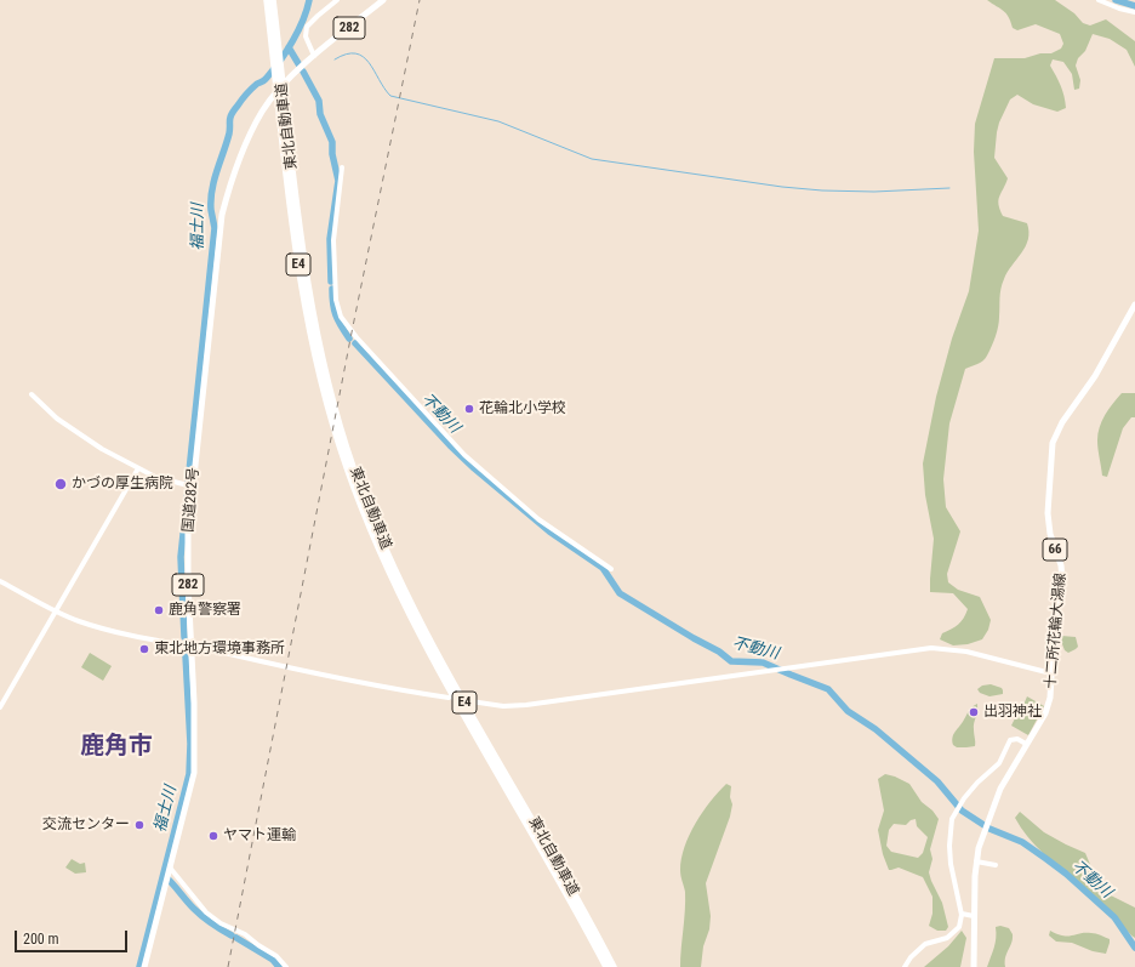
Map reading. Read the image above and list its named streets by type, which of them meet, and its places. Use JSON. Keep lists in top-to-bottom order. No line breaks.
{"streets":{"highway":["東北自動車道","E4"],"main road":["282","国道282号","66","十二所花輪大湯線"]},"crossings":[["282","国道282号"]],"districts":["鹿角市"],"water":["福士川","不動川"],"places":["花輪北小学校","かづの厚生病院","鹿角警察署","東北地方環境事務所","出羽神社","交流センター","ヤマト運輸"],"scale_bar":"200 m"}
